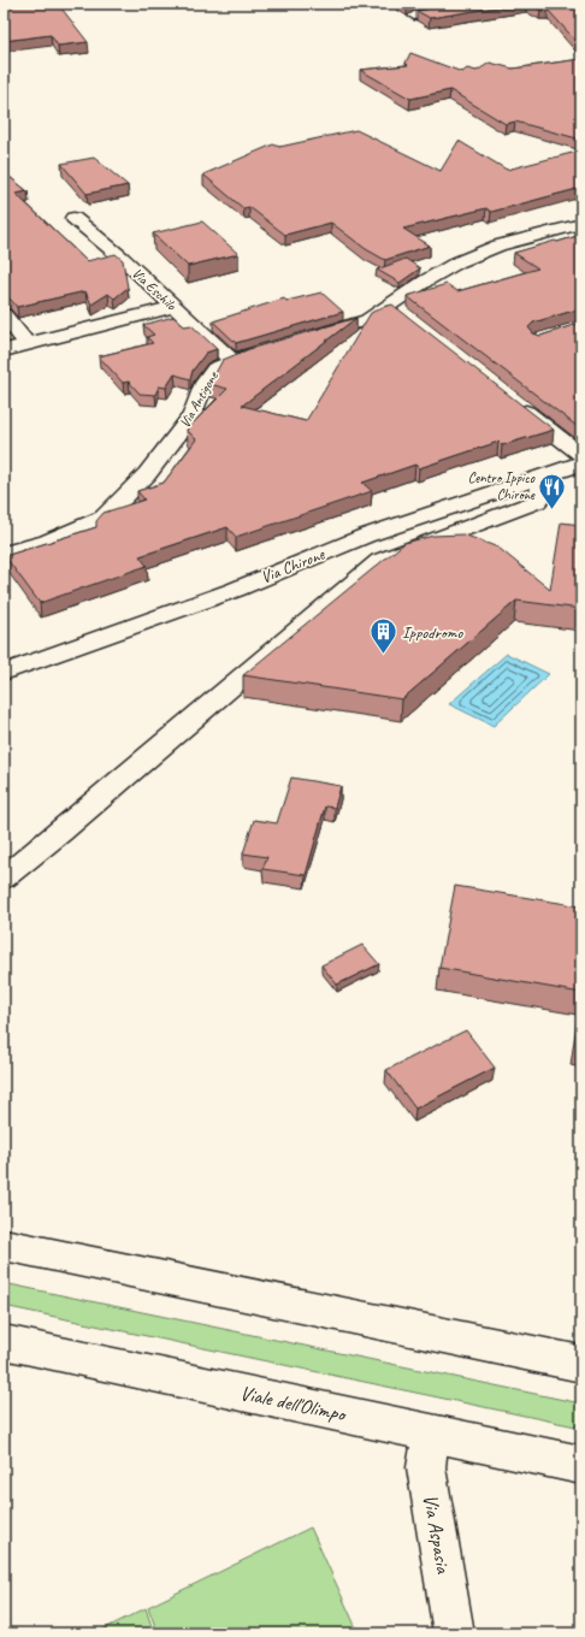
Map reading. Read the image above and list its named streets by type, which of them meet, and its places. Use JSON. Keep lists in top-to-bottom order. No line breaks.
{"streets":{"street":["Via Eschilo","Via Antigone","Via Chirone","Viale dell'Olimpo","Via Aspasia"]},"crossings":[["Via Eschilo","Via Antigone"],["Viale dell'Olimpo","Via Aspasia"]],"places":{"restaurant":["Centro Ippico Chirone"],"building":["Ippodromo"]}}
